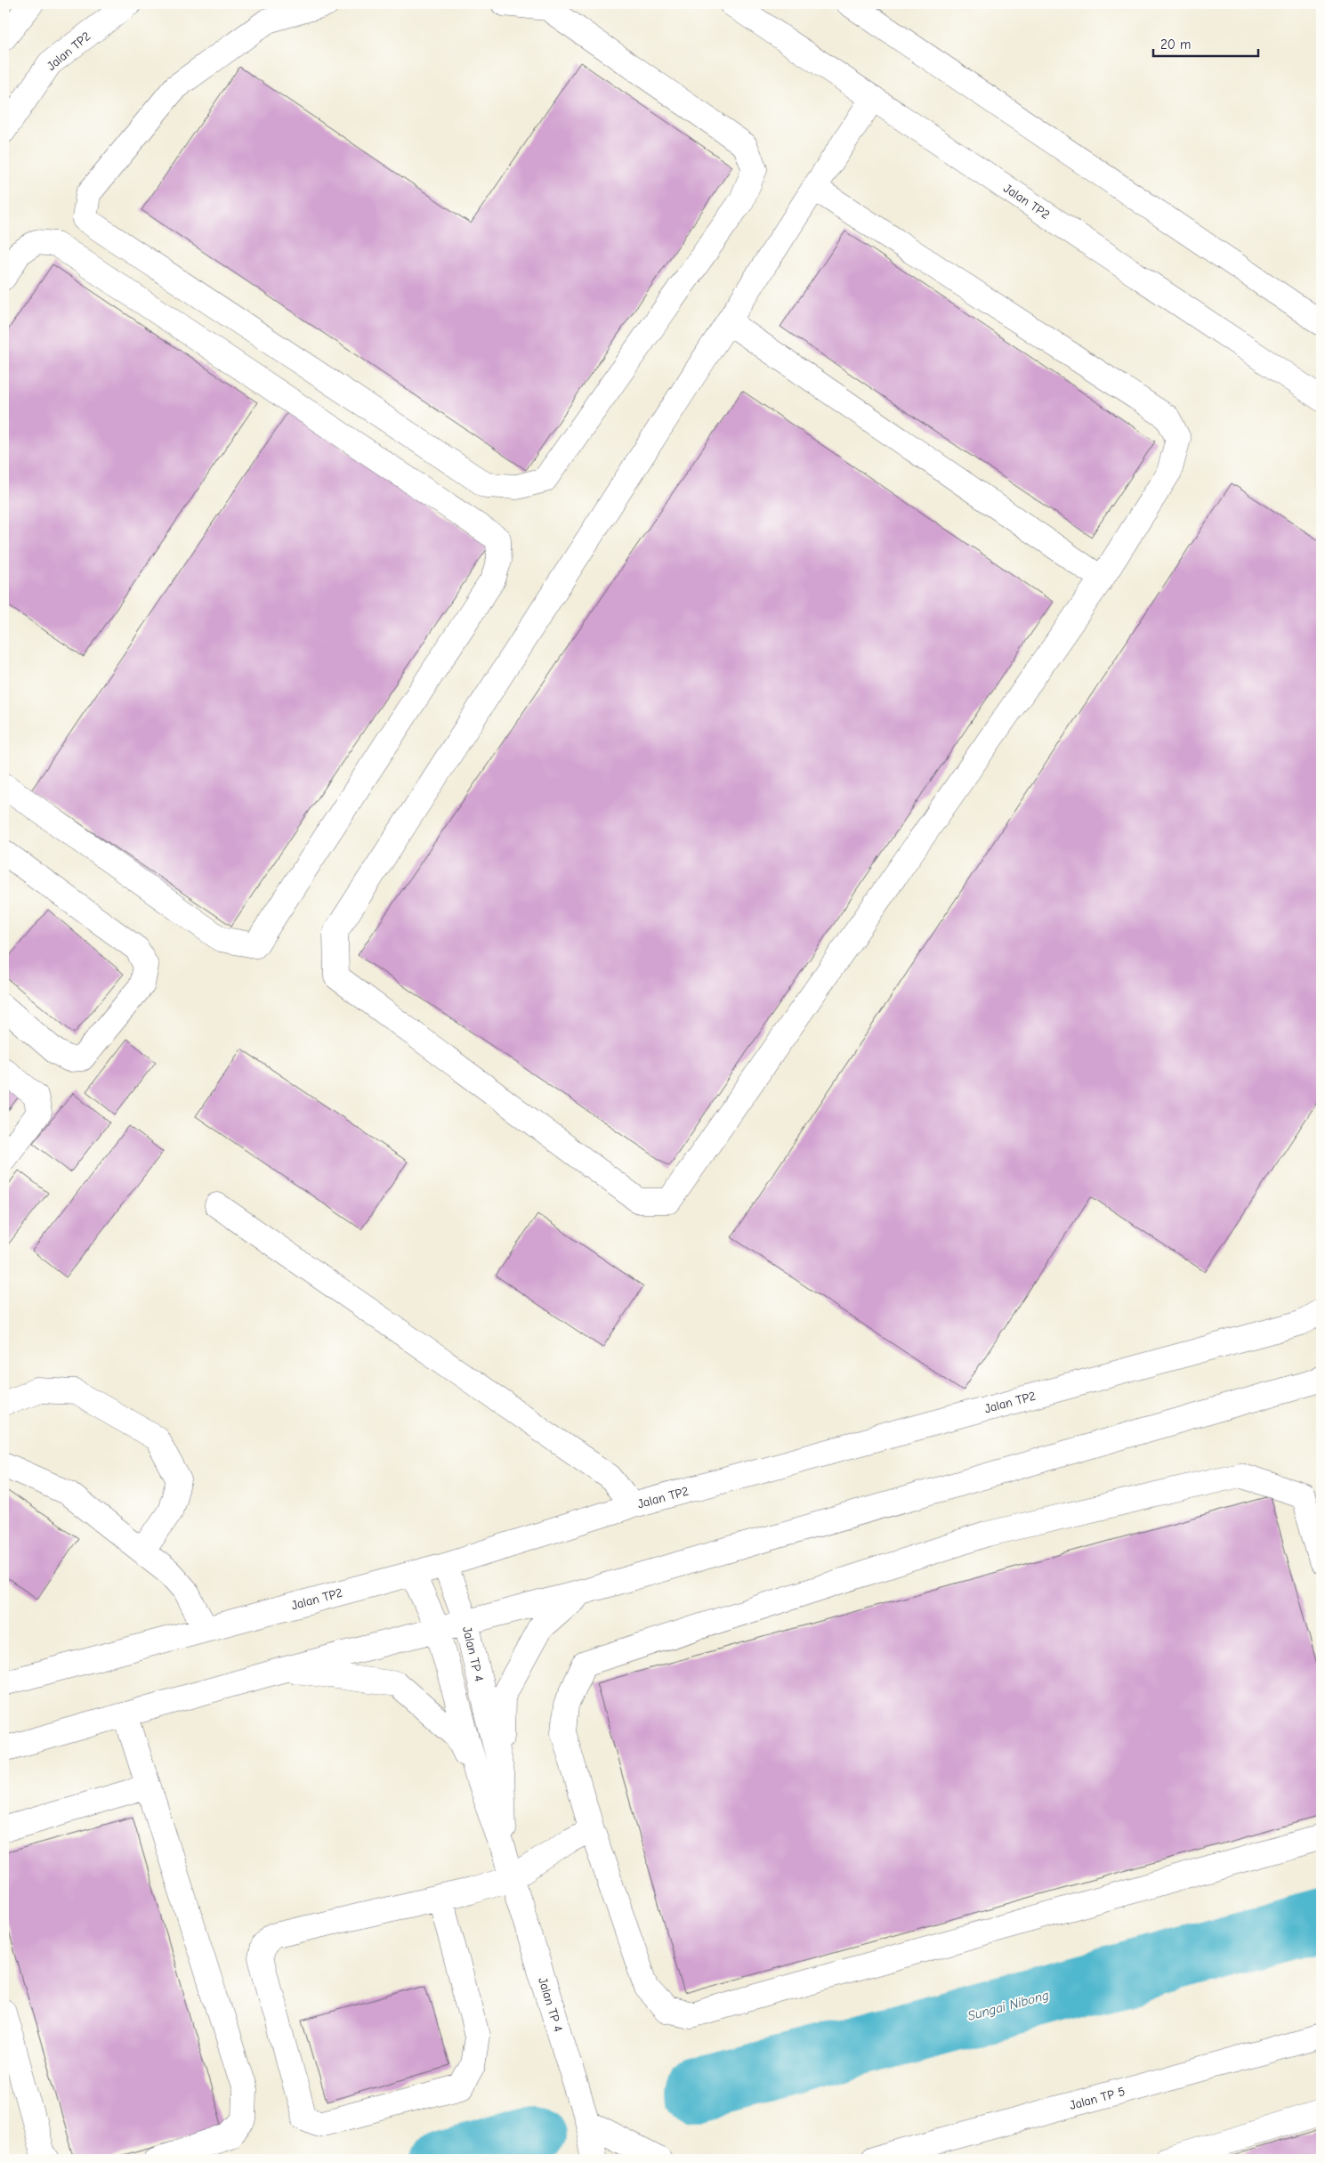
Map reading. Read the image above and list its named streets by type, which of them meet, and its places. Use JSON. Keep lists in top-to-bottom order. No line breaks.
{"streets":{"street":["Jalan TP2","Jalan TP 4","Jalan TP 5"]},"crossings":[["Jalan TP2","Jalan TP 4"]],"water":["Sungai Nibong"],"scale_bar":"20 m"}
